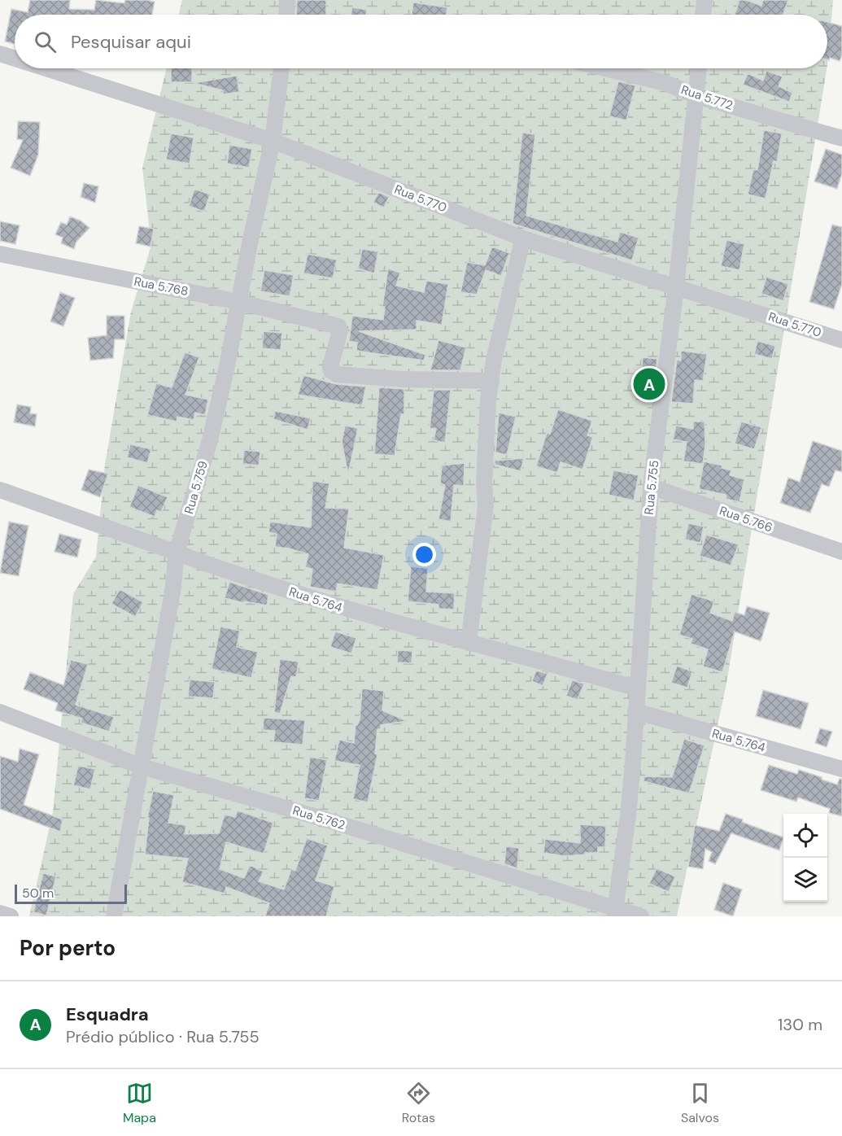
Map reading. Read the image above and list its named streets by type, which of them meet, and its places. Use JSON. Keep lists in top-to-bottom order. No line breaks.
{"streets":{"street":["Rua 5.772","Rua 5.770","Rua 5.768","Rua 5.759","Rua 5.755","Rua 5.766","Rua 5.764","Rua 5.762"]},"crossings":[["Rua 5.772","Rua 5.755"],["Rua 5.770","Rua 5.759"],["Rua 5.770","Rua 5.755"],["Rua 5.768","Rua 5.759"],["Rua 5.759","Rua 5.764"],["Rua 5.759","Rua 5.762"],["Rua 5.755","Rua 5.766"],["Rua 5.755","Rua 5.764"],["Rua 5.755","Rua 5.762"]],"scale_bar":"50 m","page":{"search":"Pesquisar aqui","pins":"A","scale":"50 m","heading":"Por perto","list":[{"mark":"A","name":"Esquadra","note":"Prédio público · Rua 5.755","value":"130 m"}],"nav":["Mapa","Rotas","Salvos"]}}
